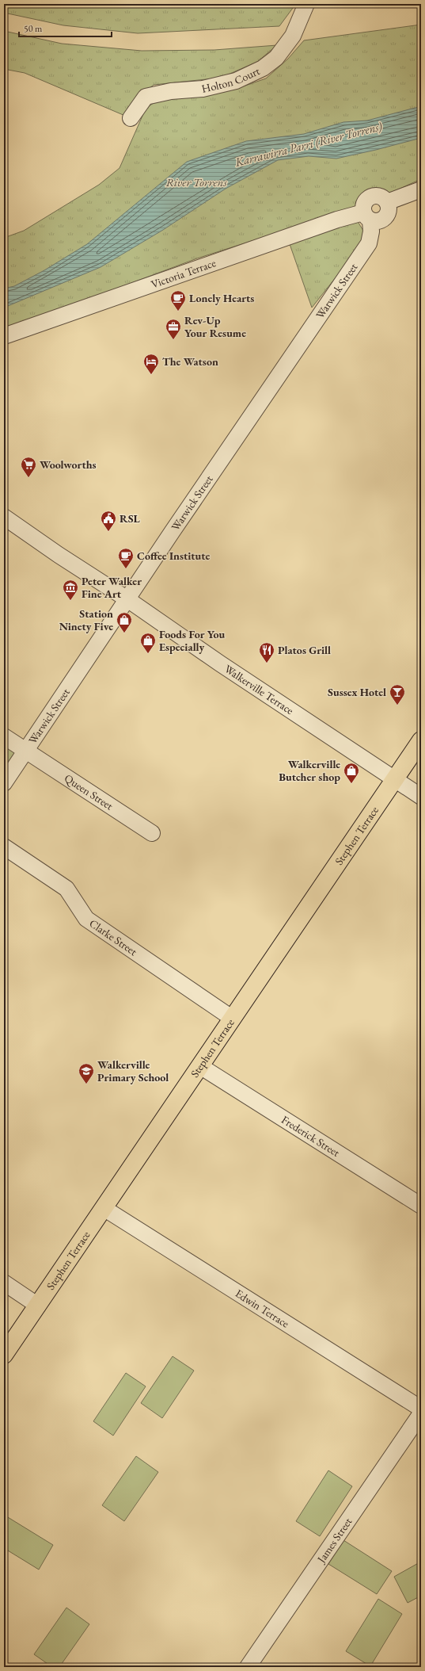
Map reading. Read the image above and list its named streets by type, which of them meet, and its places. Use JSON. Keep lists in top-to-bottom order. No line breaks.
{"streets":{"main road":["Stephen Terrace"],"street":["Holton Court","Victoria Terrace","Warwick Street","Walkerville Terrace","Queen Street","Clarke Street","Frederick Street","Edwin Terrace","James Street"]},"crossings":[["Victoria Terrace","Warwick Street"],["Warwick Street","Walkerville Terrace"],["Warwick Street","Queen Street"],["Walkerville Terrace","Stephen Terrace"],["Stephen Terrace","Clarke Street"],["Stephen Terrace","Frederick Street"],["Stephen Terrace","Edwin Terrace"]],"water":["Karrawirra Parri (River Torrens)","River Torrens"],"places":{"cafe":["Lonely Hearts","Coffee Institute"],"office":["Rev-Up Your Resume"],"hotel":["The Watson"],"supermarket":["Woolworths"],"public building":["RSL"],"museum":["Peter Walker Fine Art"],"shop":["Station Ninety Five","Foods For You Especially","Walkerville Butcher shop"],"restaurant":["Platos Grill"],"bar":["Sussex Hotel"],"school or university":["Walkerville Primary School"]},"scale_bar":"50 m"}
